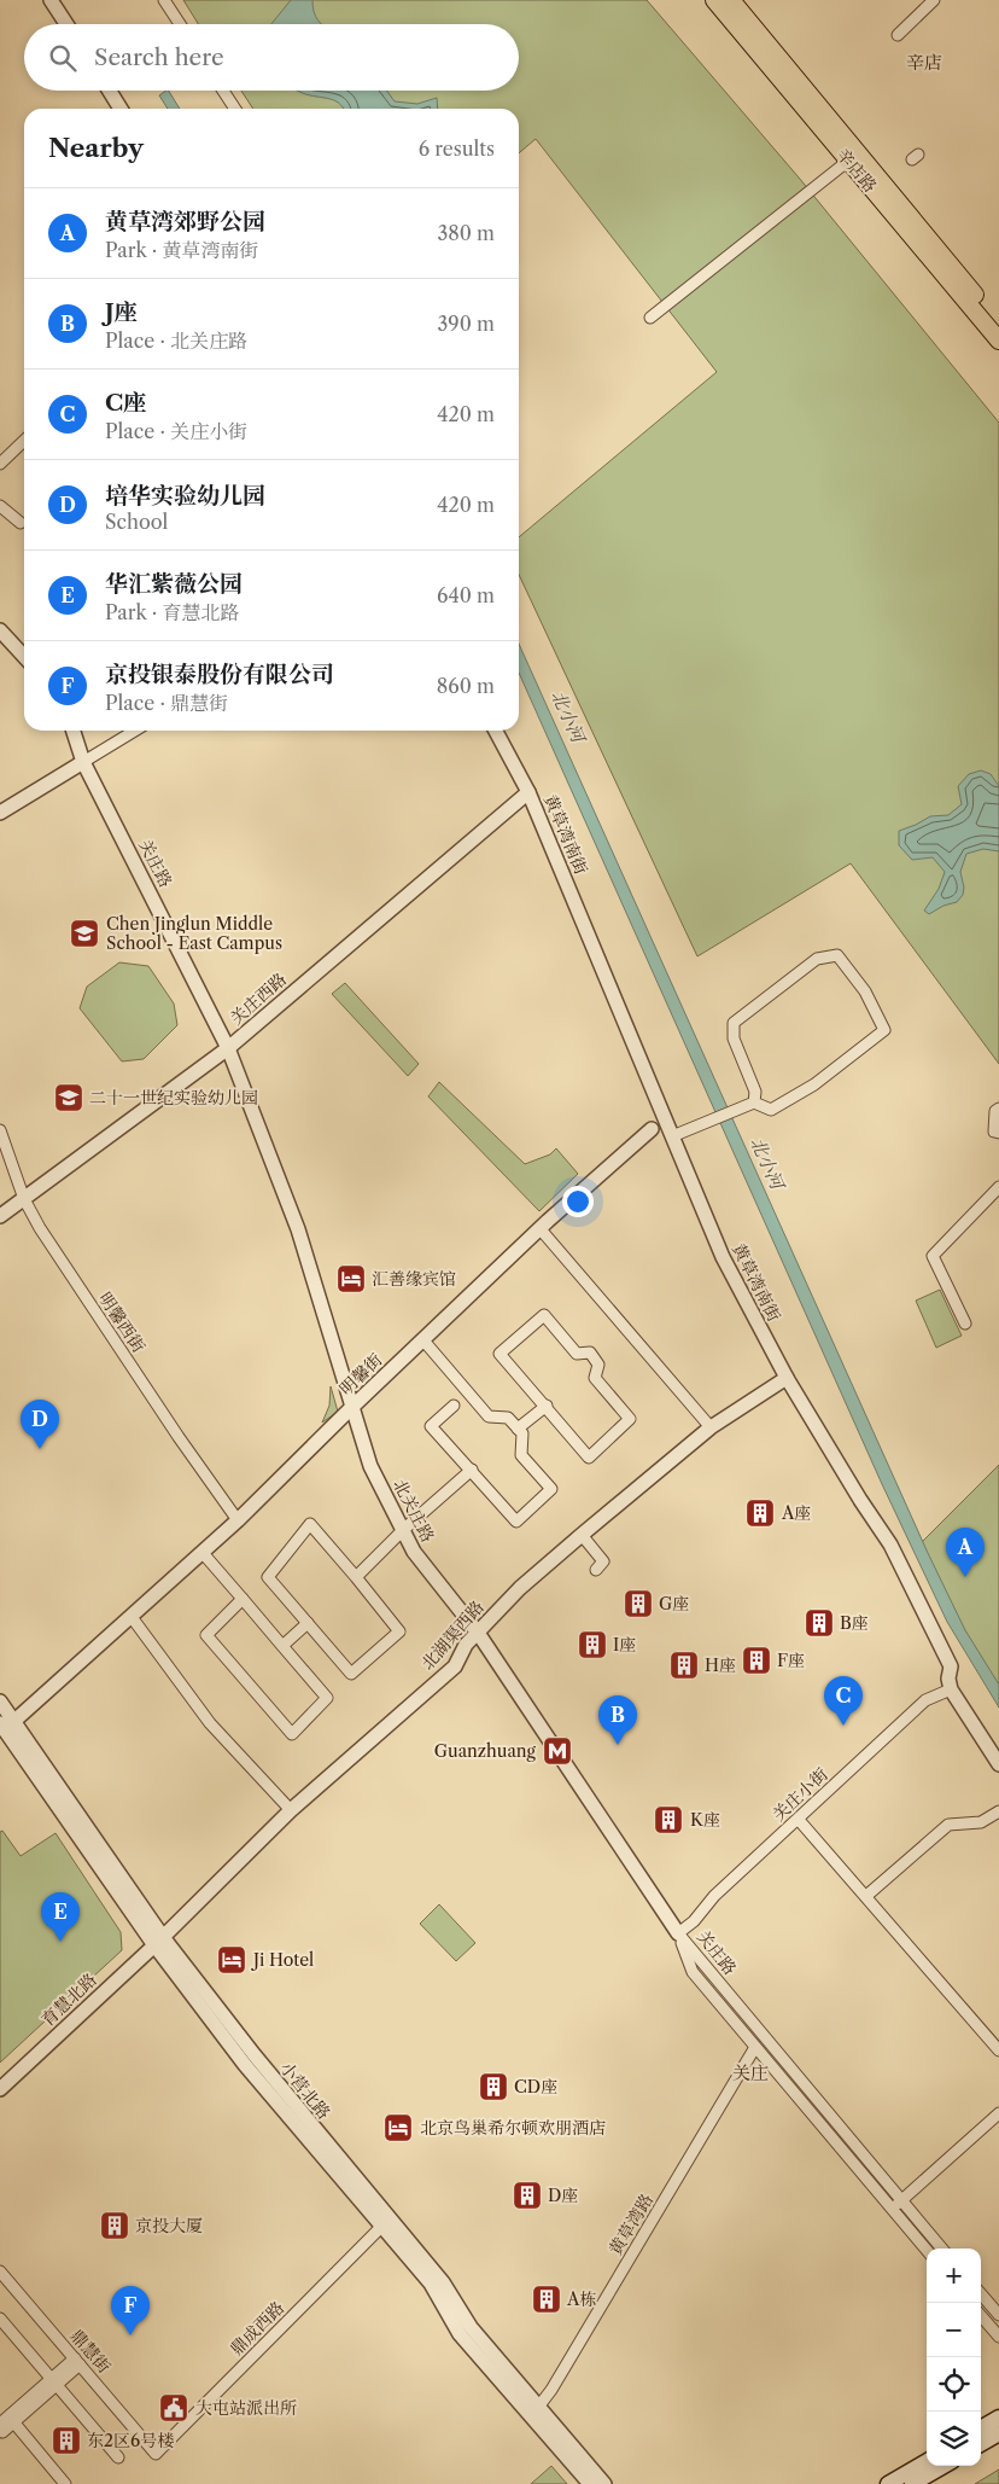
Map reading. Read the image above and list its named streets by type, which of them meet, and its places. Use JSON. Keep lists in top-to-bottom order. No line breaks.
{"streets":{"main road":["辛店路"],"street":["黄草湾南街","关庄路","关庄西路","明馨西街","明馨街","北关庄路","北湖渠西路","关庄小街","育慧北路","小营北路","黄草湾路","鼎成西路","鼎慧街"]},"crossings":[["黄草湾南街","关庄西路"],["黄草湾南街","北湖渠西路"],["黄草湾南街","关庄小街"],["关庄路","关庄西路"],["关庄路","北关庄路"],["关庄路","关庄小街"],["关庄路","黄草湾路"],["关庄西路","明馨西街"],["关庄西路","北关庄路"],["明馨西街","明馨街"],["明馨街","北关庄路"],["明馨街","小营北路"],["北关庄路","北湖渠西路"],["北关庄路","关庄小街"],["北湖渠西路","育慧北路"],["北湖渠西路","小营北路"],["育慧北路","小营北路"],["小营北路","黄草湾路"],["小营北路","鼎成西路"],["鼎成西路","鼎慧街"]],"districts":["辛店","关庄"],"water":["北小河"],"places":{"school or university":["Chen Jinglun Middle School - East Campus","二十一世纪实验幼儿园"],"hotel":["汇善缘宾馆","Ji Hotel","北京鸟巢希尔顿欢朋酒店"],"building":["A座","G座","B座","I座","F座","H座","K座","CD座","D座","京投大厦","A栋","东2区6号楼"],"metro station":["Guanzhuang"],"public building":["大屯站派出所"]},"page":{"search":"Search here","heading":["Nearby","6 results"],"list":[{"mark":"A","name":"黄草湾郊野公园","note":"Park · 黄草湾南街","value":"380 m"},{"mark":"B","name":"J座","note":"Place · 北关庄路","value":"390 m"},{"mark":"C","name":"C座","note":"Place · 关庄小街","value":"420 m"},{"mark":"D","name":"培华实验幼儿园","note":"School","value":"420 m"},{"mark":"E","name":"华汇紫薇公园","note":"Park · 育慧北路","value":"640 m"},{"mark":"F","name":"京投银泰股份有限公司","note":"Place · 鼎慧街","value":"860 m"}],"pins":["D","A","C","B","E","F"],"map_buttons":["+","−"]}}
